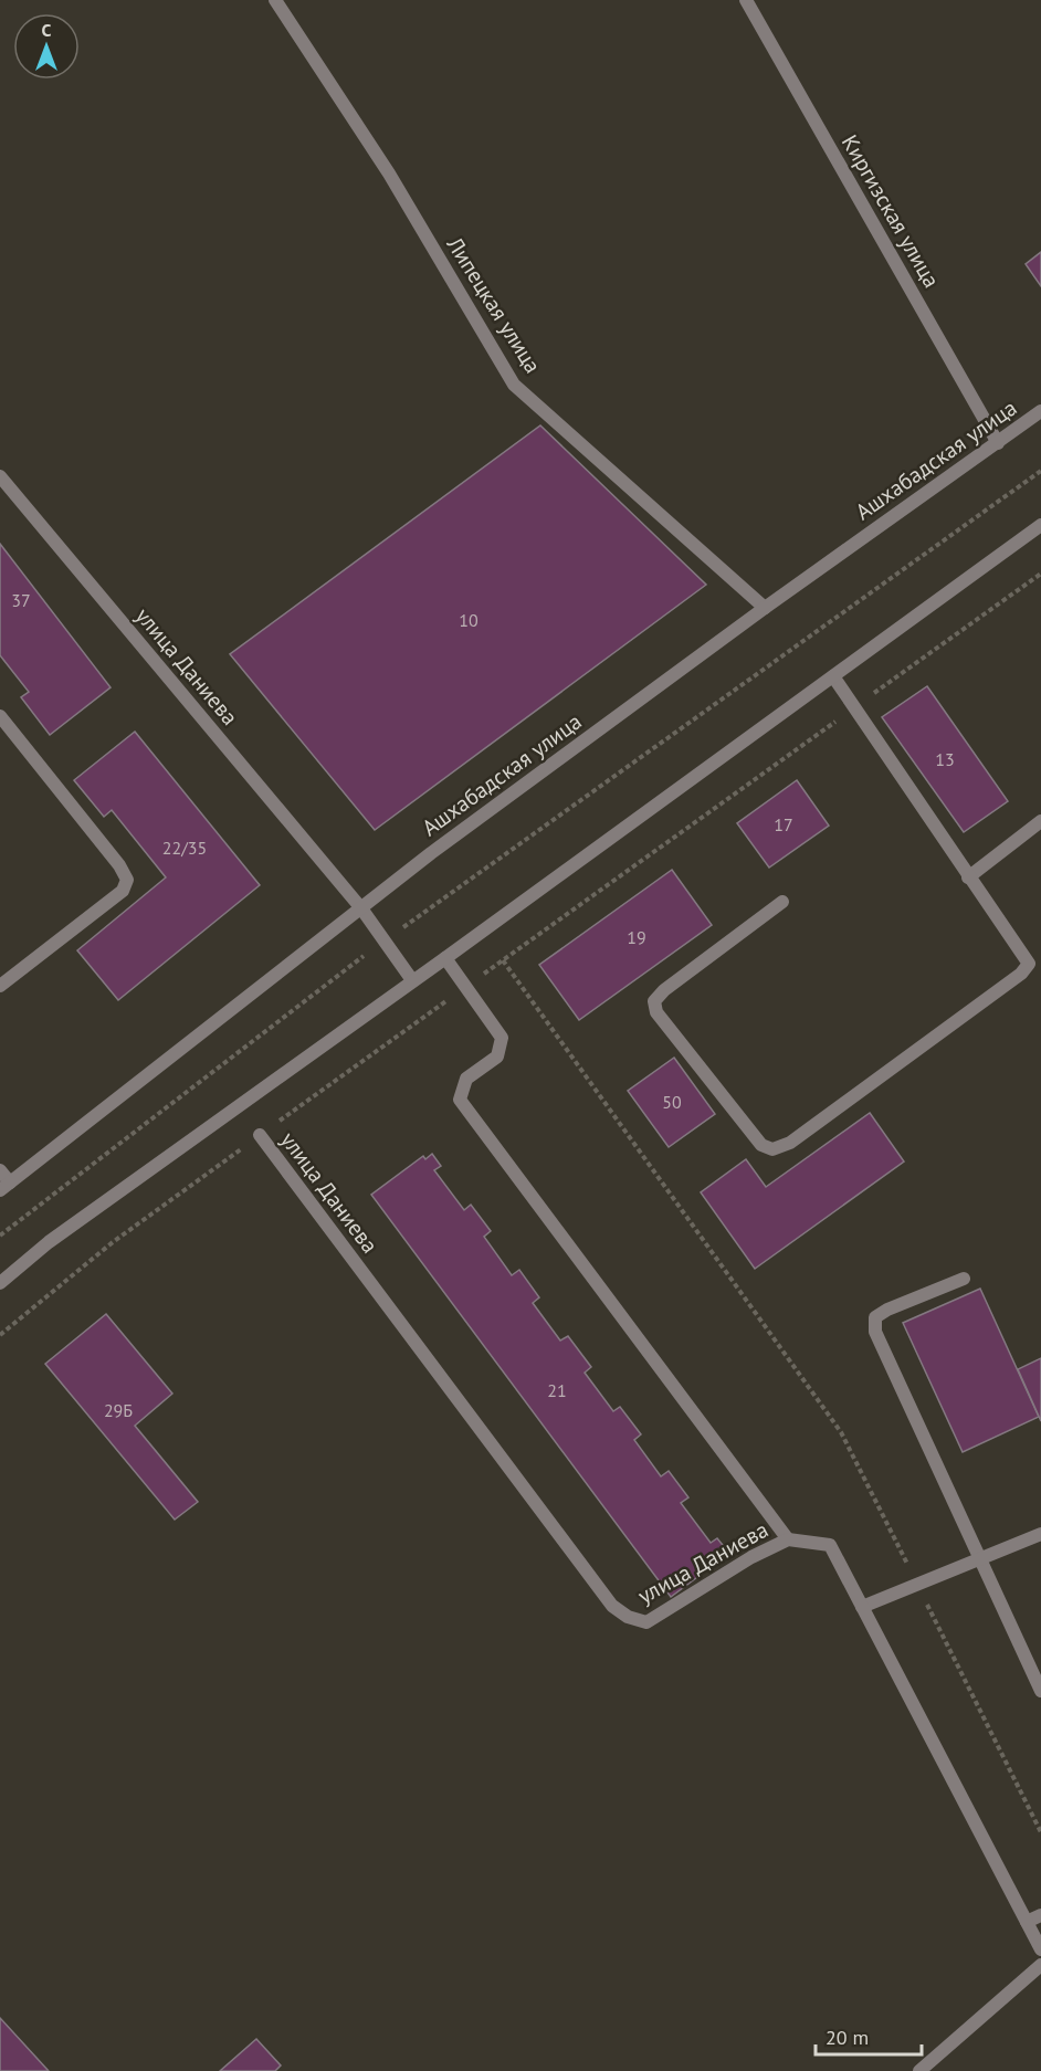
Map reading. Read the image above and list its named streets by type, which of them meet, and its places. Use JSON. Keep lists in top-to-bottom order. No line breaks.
{"streets":{"street":["Киргизская улица","Липецкая улица","Ашхабадская улица","улица Даниева"]},"crossings":[["Киргизская улица","Ашхабадская улица"],["Липецкая улица","Ашхабадская улица"],["Ашхабадская улица","улица Даниева"]],"house_numbers":["37","10","13","17","22/35","19","50","21","29Б"],"scale_bar":"20 m","north":"top"}
